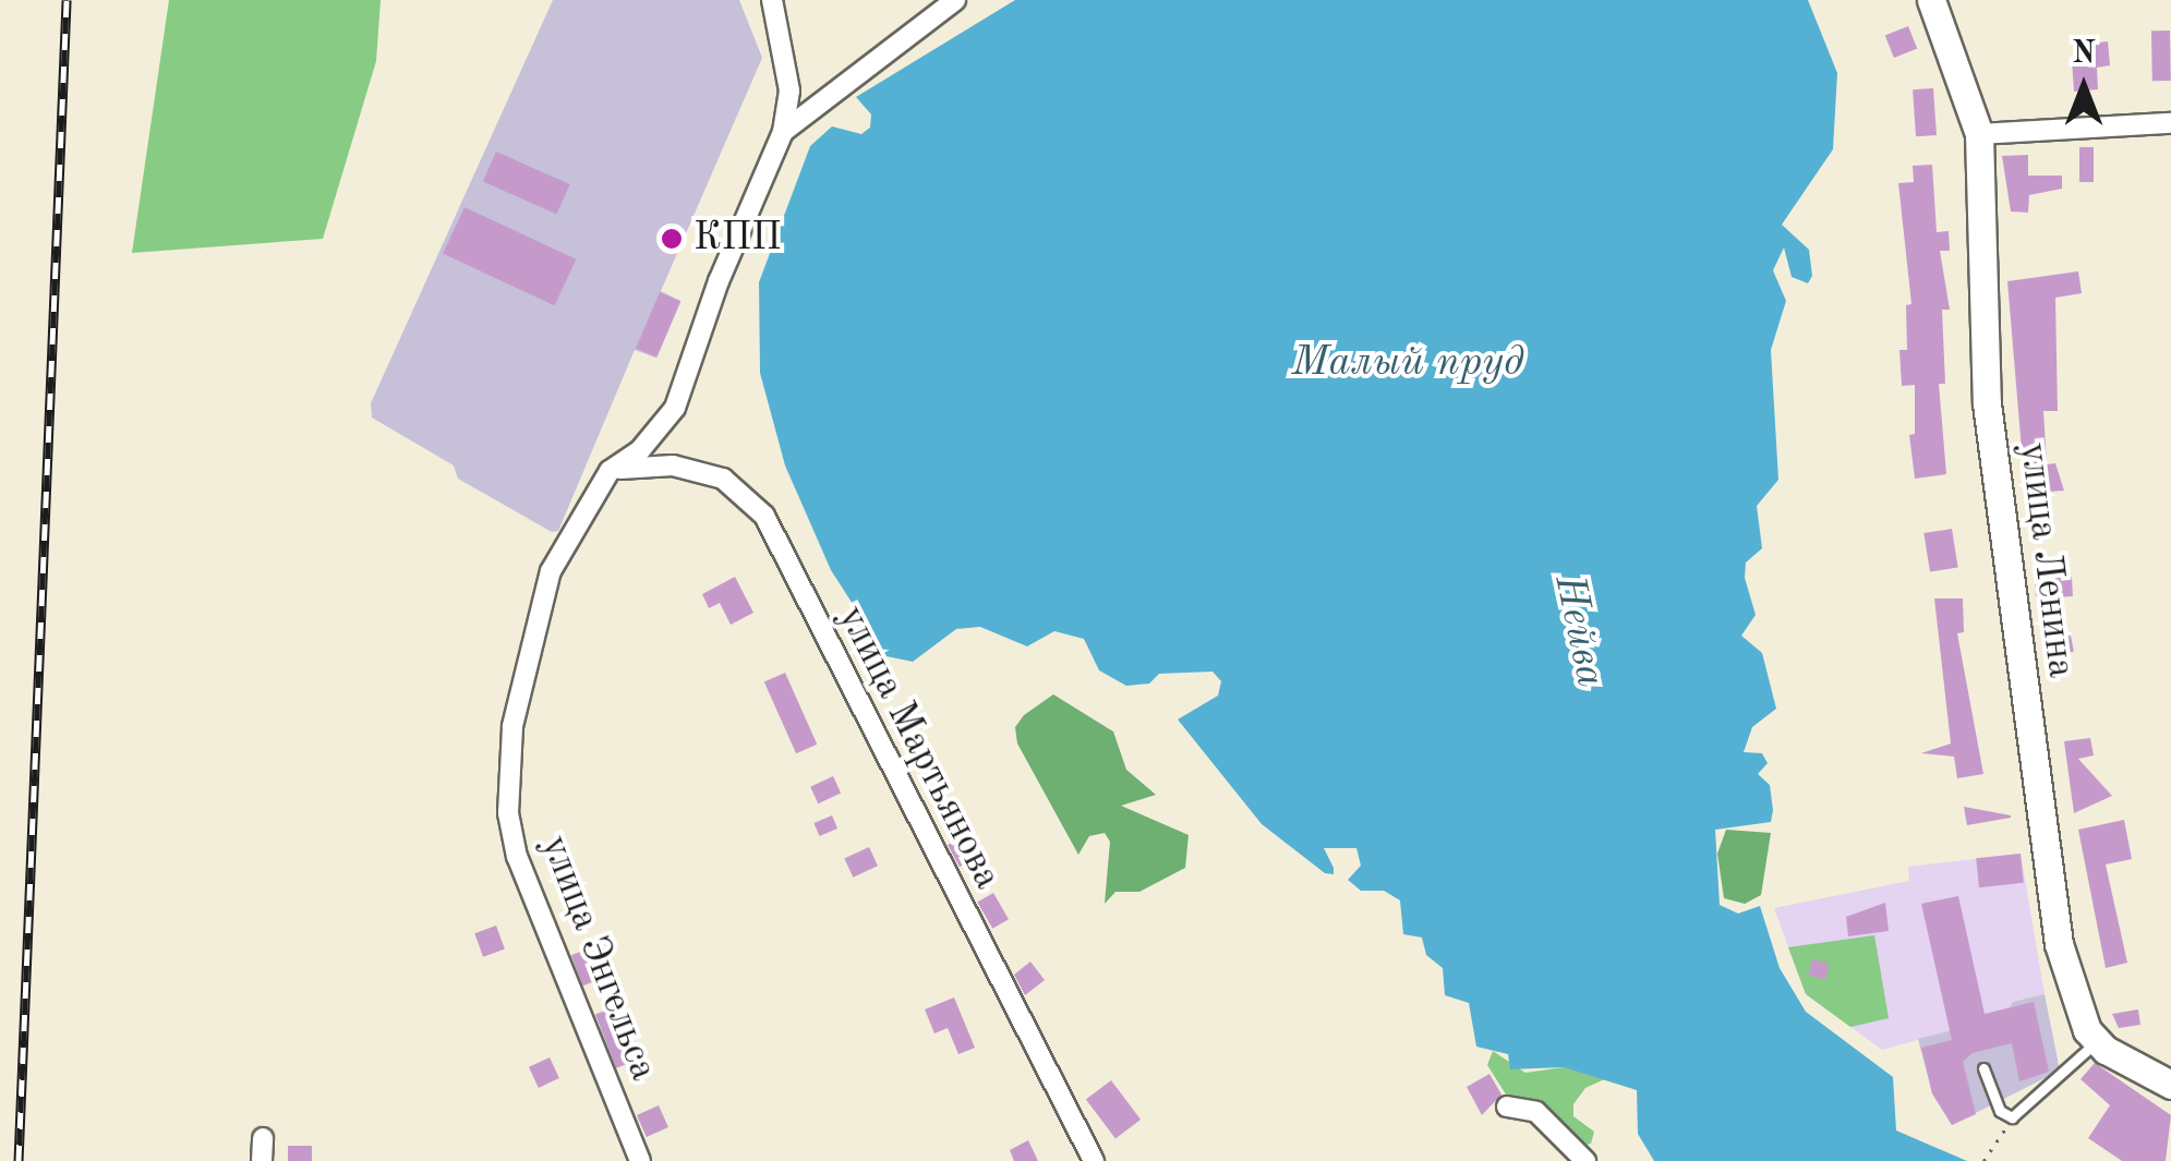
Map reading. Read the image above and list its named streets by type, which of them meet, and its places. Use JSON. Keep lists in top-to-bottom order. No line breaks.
{"streets":{"street":["улица Ленина","улица Мартьянова","улица Энгельса"]},"crossings":[["улица Мартьянова","улица Энгельса"]],"water":["Малый пруд","Нейва"],"places":["КПП"],"north":"top"}
